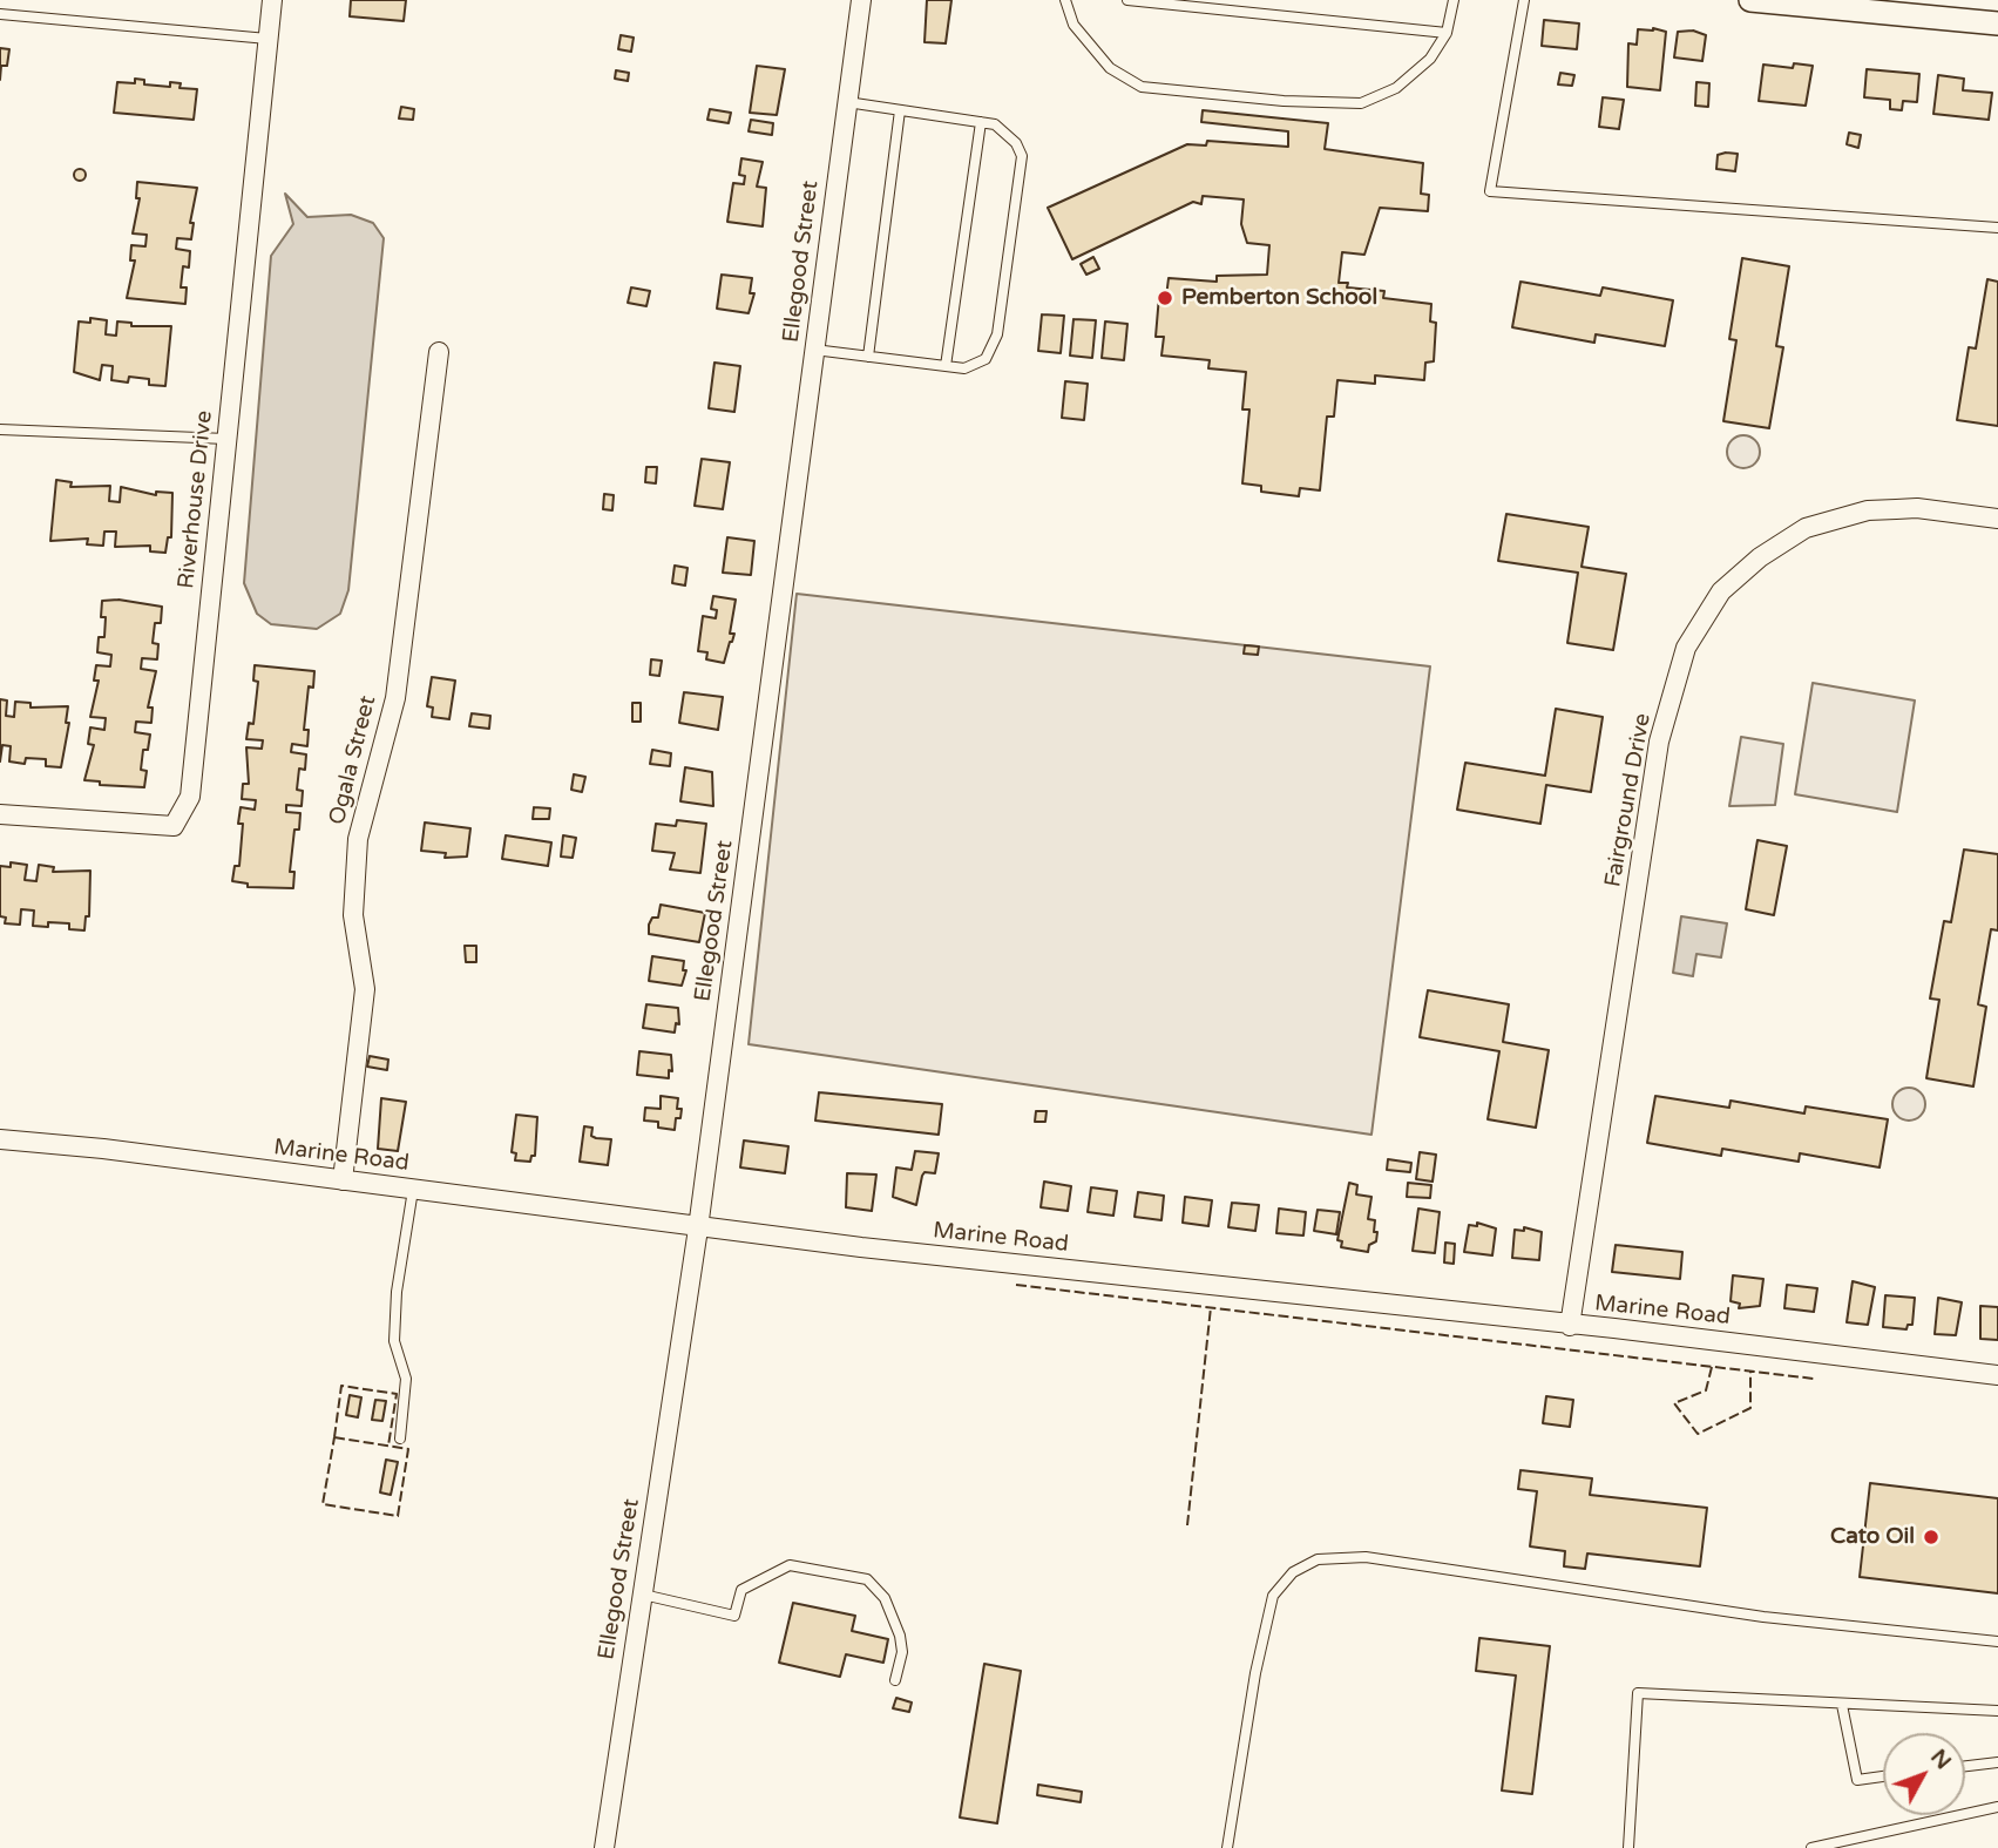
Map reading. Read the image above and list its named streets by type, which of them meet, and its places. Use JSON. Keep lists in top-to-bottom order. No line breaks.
{"streets":{"street":["Ellegood Street","Riverhouse Drive","Ogala Street","Fairground Drive","Marine Road"]},"crossings":[["Ellegood Street","Marine Road"],["Ogala Street","Marine Road"],["Fairground Drive","Marine Road"]],"places":["Pemberton School","Cato Oil"],"north":"top right"}
